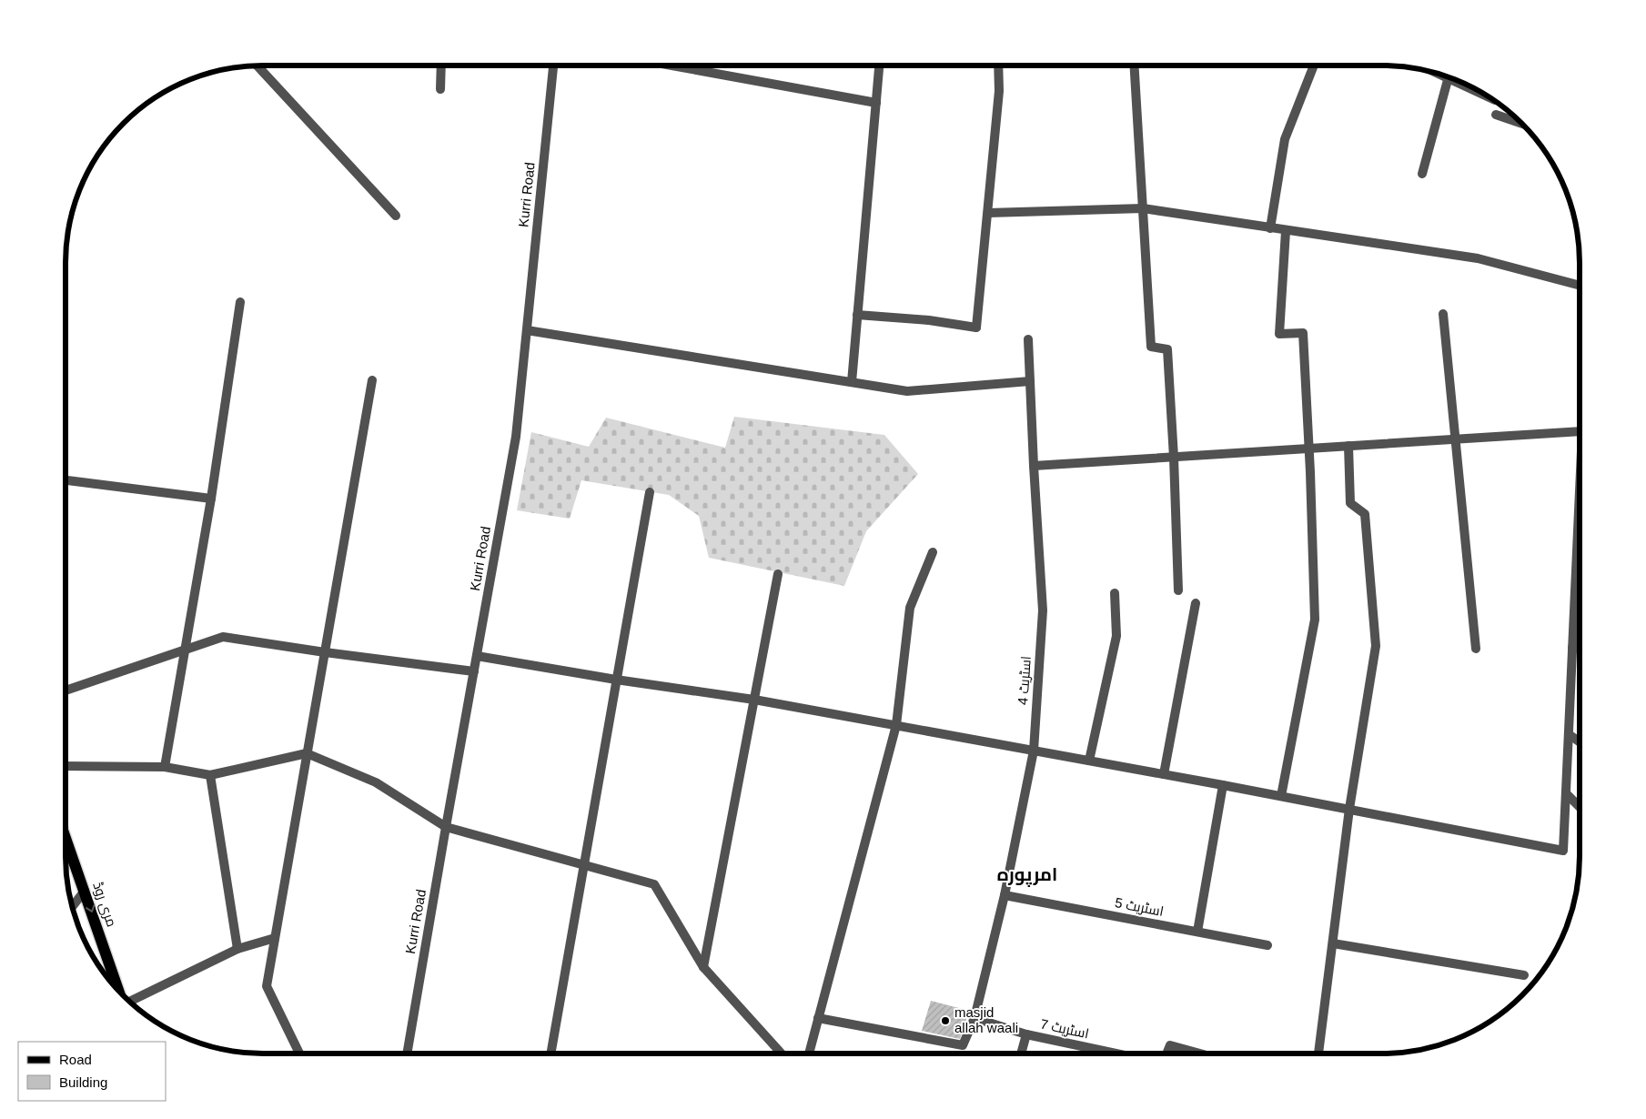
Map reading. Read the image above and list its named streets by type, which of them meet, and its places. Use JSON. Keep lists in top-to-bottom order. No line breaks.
{"streets":{"main road":["مری روڈ"],"street":["Kurri Road","اسٹریٹ 4","اسٹریٹ 5","اسٹریٹ 7"]},"crossings":[["اسٹریٹ 4","اسٹریٹ 5"],["اسٹریٹ 4","اسٹریٹ 7"]],"one_way":["مری روڈ"],"districts":["امرپورہ"],"places":["masjid allah waali"],"legend":["Road","Building"]}
